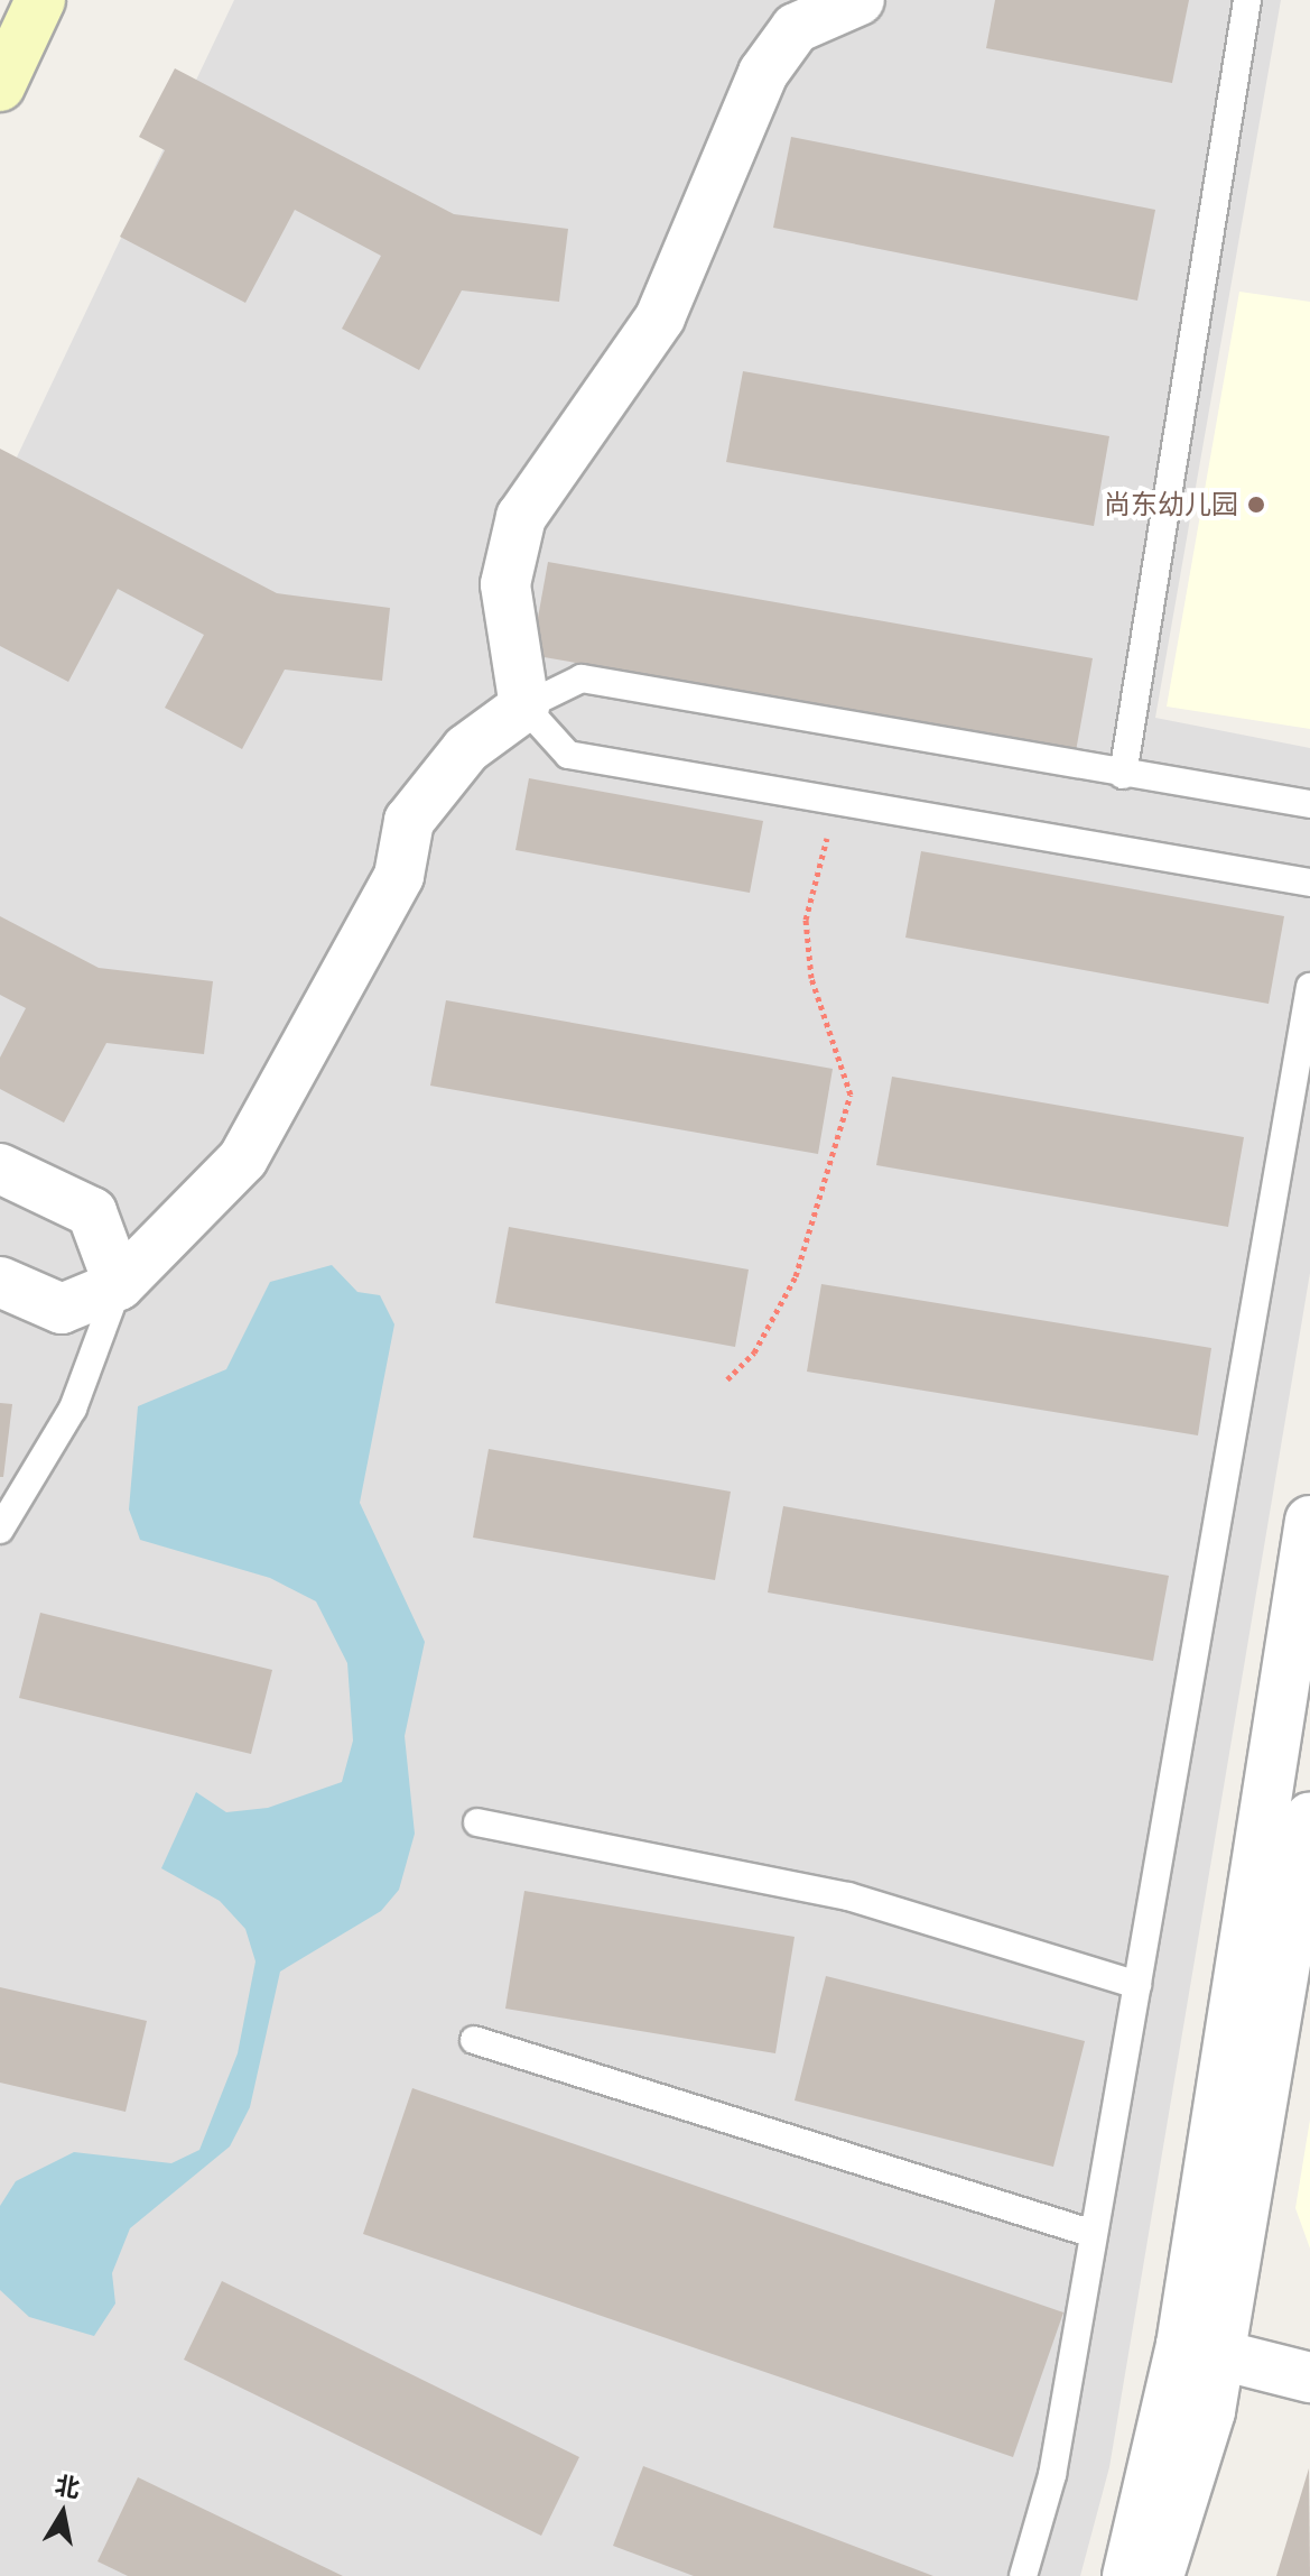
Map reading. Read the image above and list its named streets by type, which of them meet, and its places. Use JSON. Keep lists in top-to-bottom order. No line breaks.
{"places":["尚东幼儿园"],"north":"top"}
